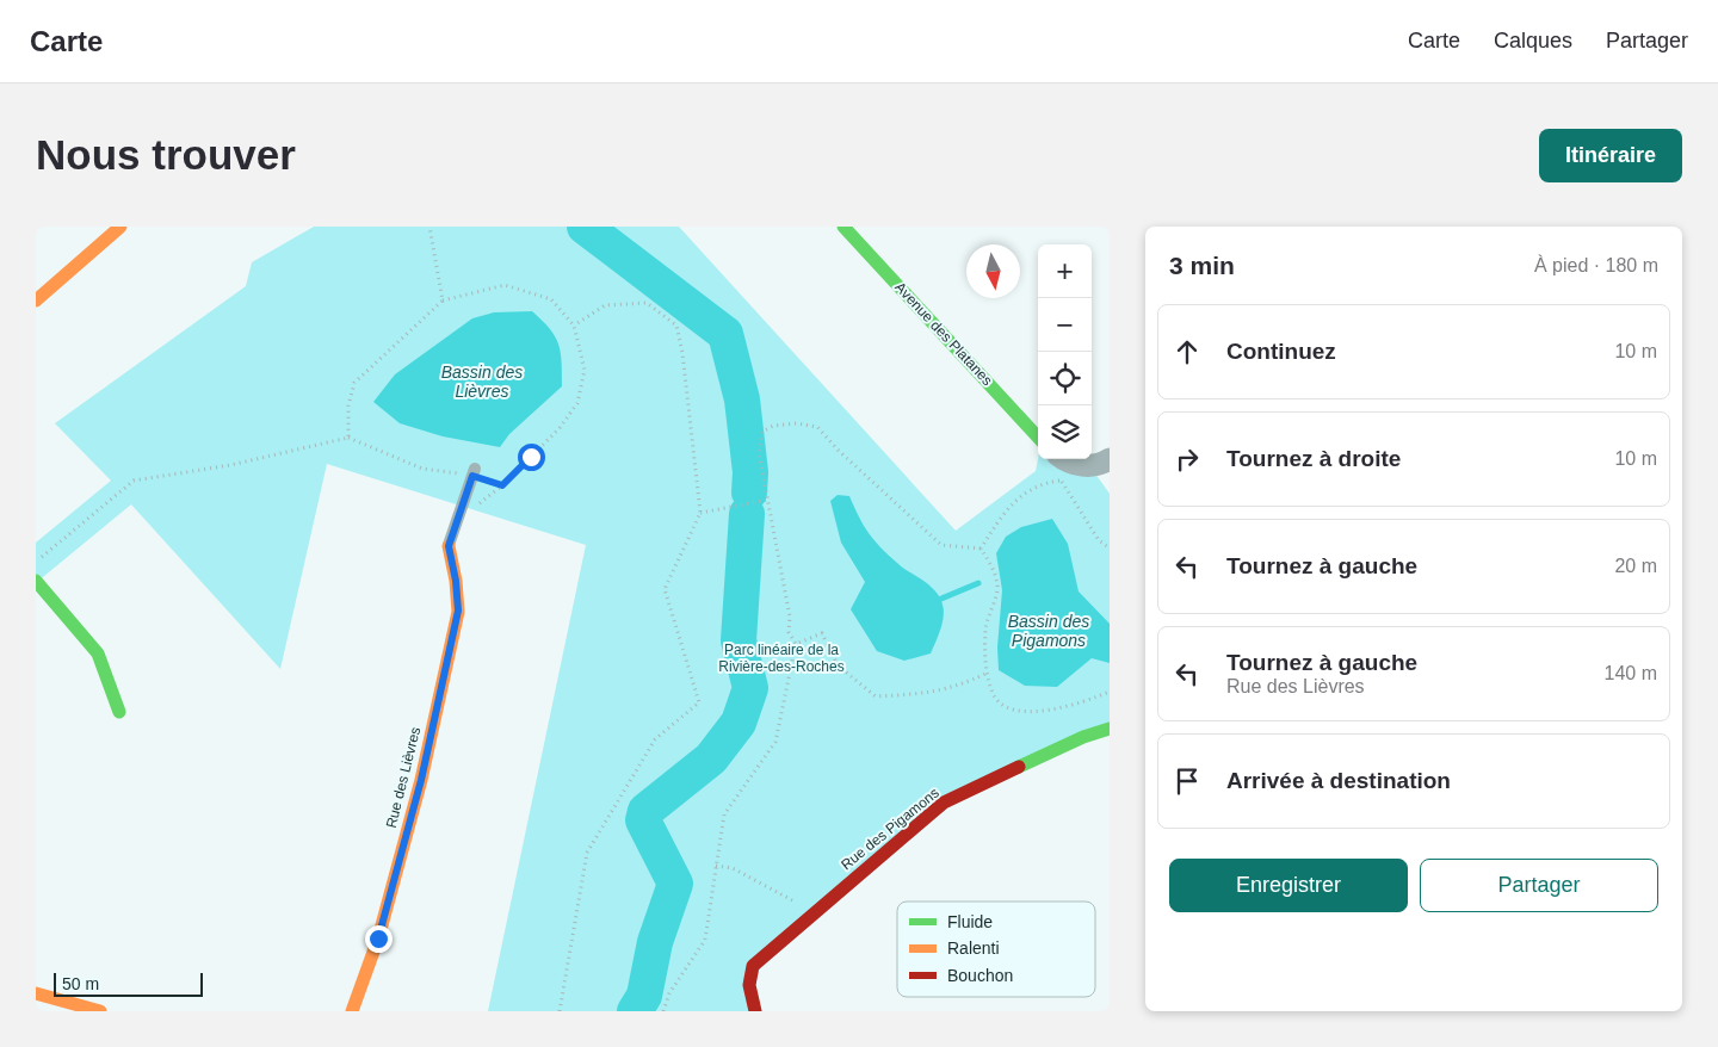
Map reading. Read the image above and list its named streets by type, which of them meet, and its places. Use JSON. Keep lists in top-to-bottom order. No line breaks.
{"streets":{"street":["Avenue des Platanes","Rue des Lièvres","Rue des Pigamons"]},"water":["Bassin des Lièvres","Bassin des Pigamons"],"parks":["Parc linéaire de la Rivière-des-Roches"],"legend":["Fluide","Ralenti","Bouchon"],"scale_bar":"50 m","north":"bottom","page":{"header":"Carte","nav":["Carte","Calques","Partager"],"buttons":["Itinéraire",["Enregistrer","Partager"]],"title":"Nous trouver","heading":["3 min","À pied · 180 m"],"map_buttons":["+","−"],"list":[["Continuez","10 m"],["Tournez à droite","10 m"],["Tournez à gauche","20 m"],["Tournez à gauche","Rue des Lièvres","140 m"],"Arrivée à destination"],"scale":"50 m"}}
